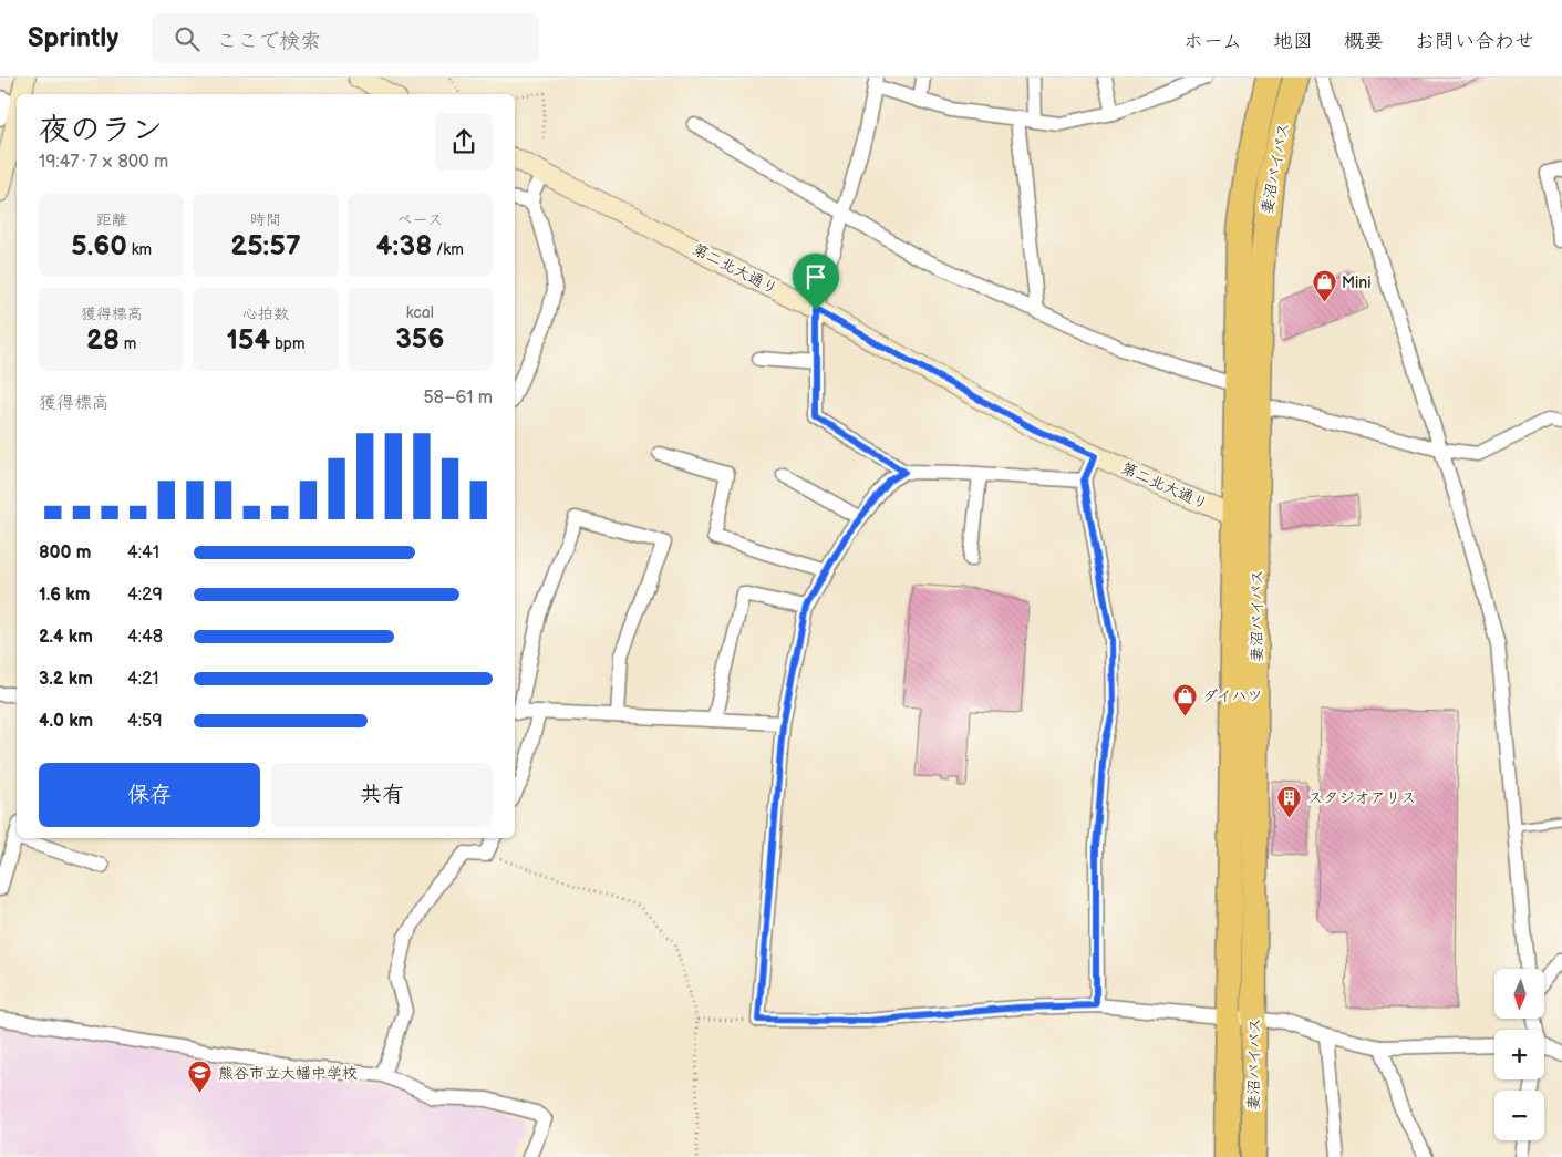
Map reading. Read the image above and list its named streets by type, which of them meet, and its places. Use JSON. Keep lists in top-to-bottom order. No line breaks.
{"streets":{"highway":["妻沼バイパス"],"street":["第二北大通り"]},"crossings":[["妻沼バイパス","第二北大通り"]],"places":{"shop":["Mini","ダイハツ"],"building":["スタジオアリス"],"school or university":["熊谷市立大幡中学校"]},"north":"bottom","page":{"header":"Sprintly","search":"ここで検索","nav":["ホーム","地図","概要","お問い合わせ"],"heading":["夜のラン","19:47 · 7 × 800 m"],"stats":[["距離","5.60 km"],["時間","25:57"],["ペース","4:38 /km"],["獲得標高","28 m"],["心拍数","154 bpm"],["kcal","356"]],"chart":["獲得標高","58–61 m"],"list":[{"name":"800 m","note":"4:41"},{"name":"1.6 km","note":"4:29"},{"name":"2.4 km","note":"4:48"},{"name":"3.2 km","note":"4:21"},{"name":"4.0 km","note":"4:59"}],"buttons":["保存","共有"],"map_buttons":["+","−"]}}
